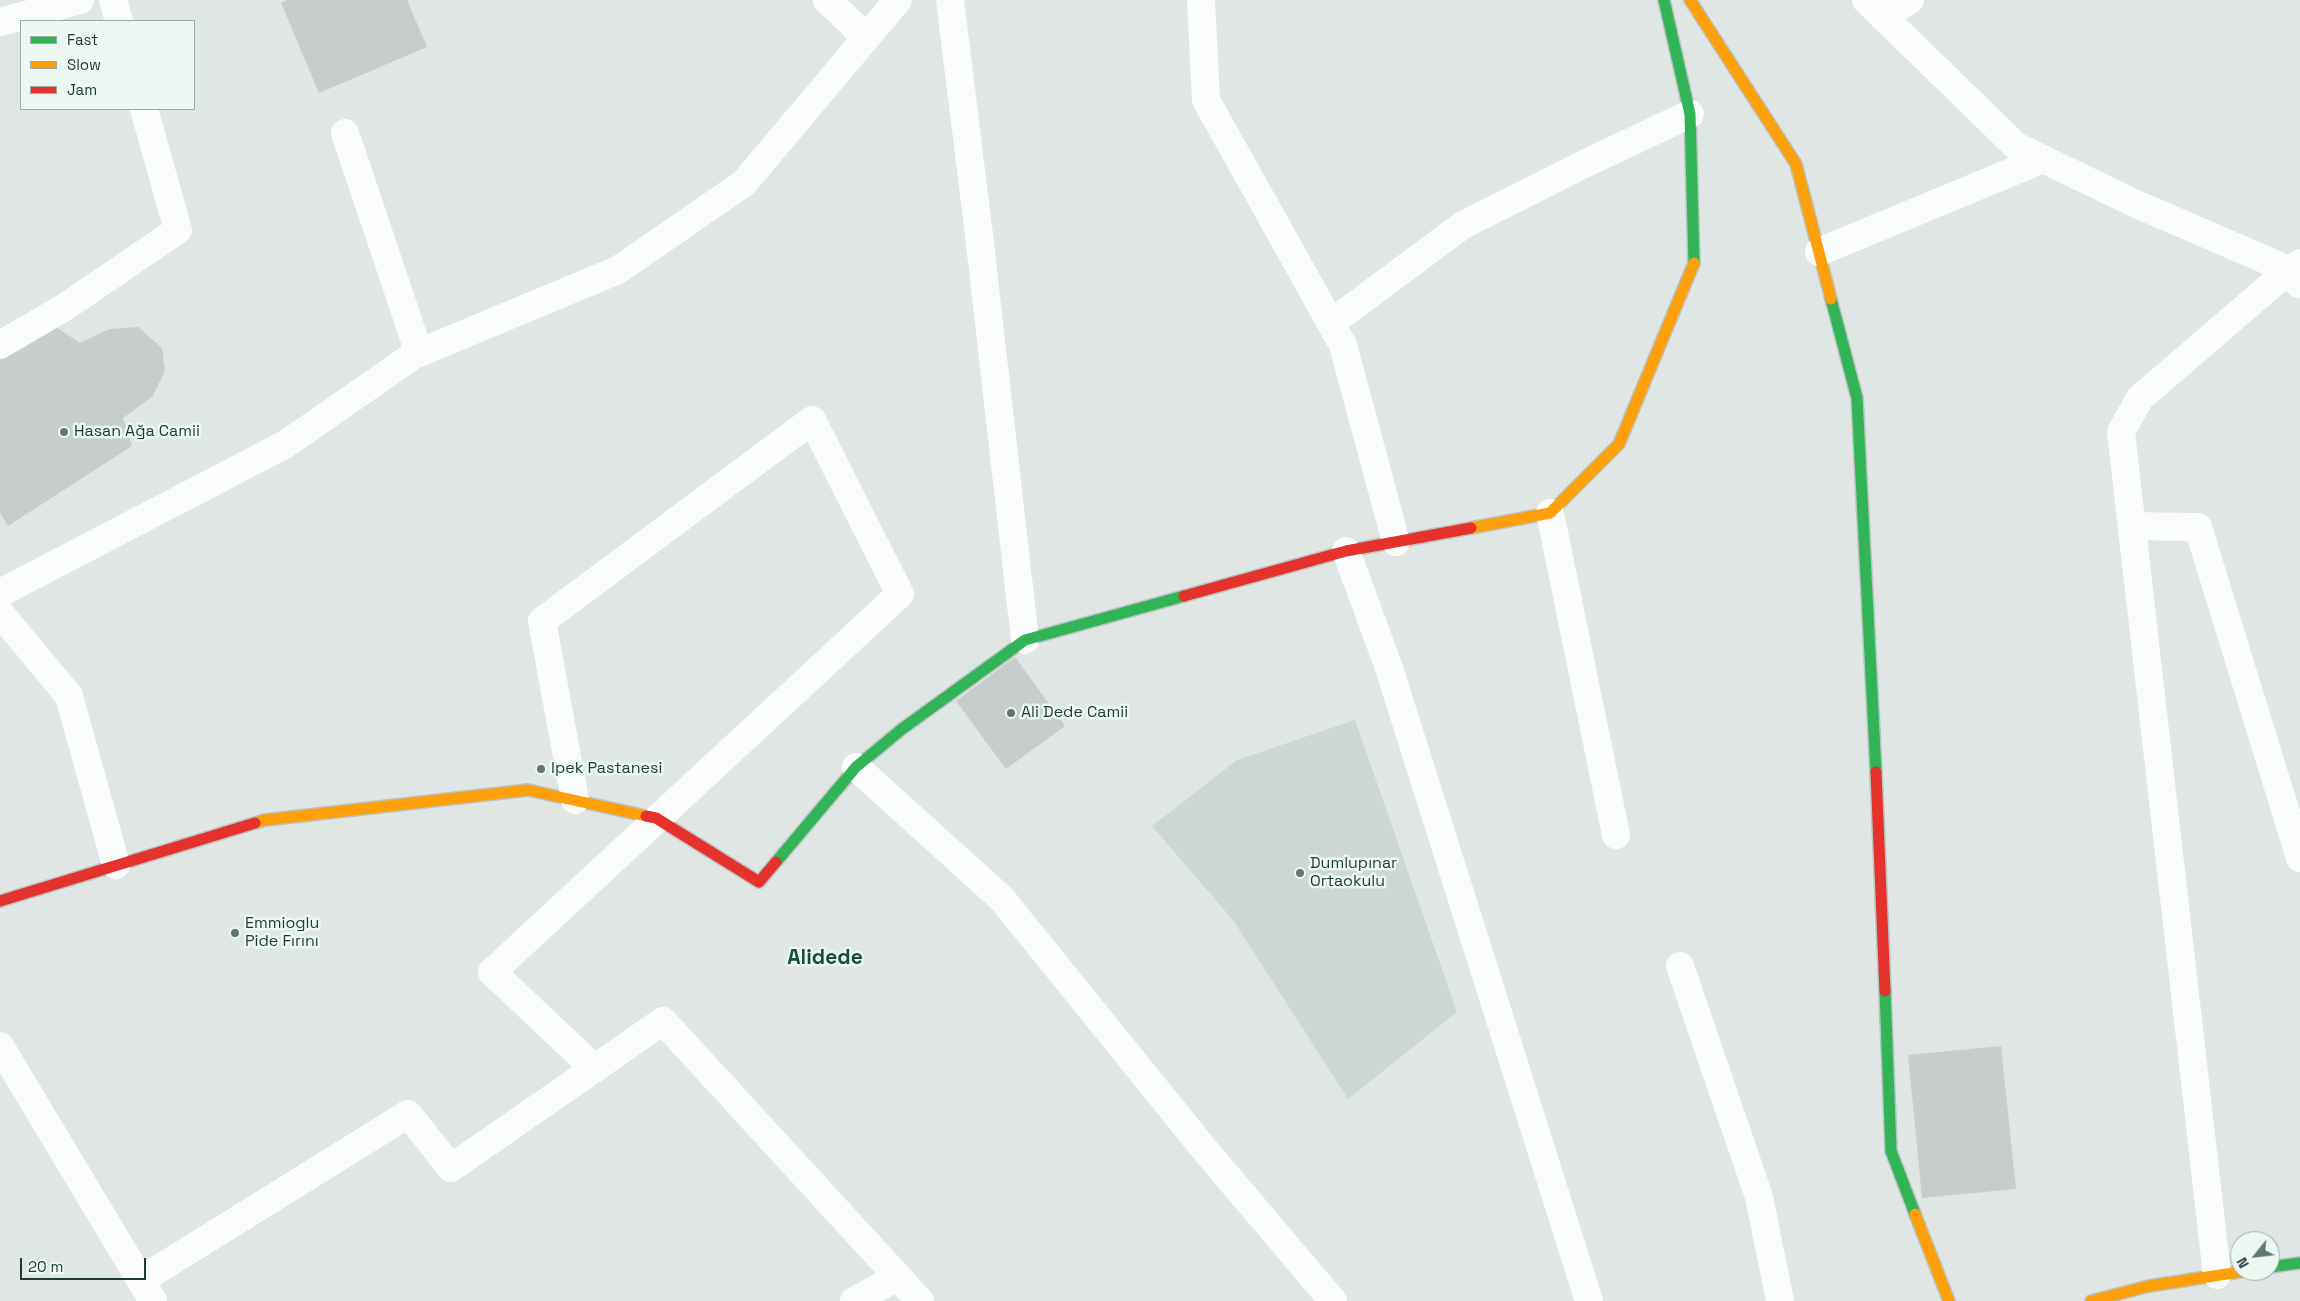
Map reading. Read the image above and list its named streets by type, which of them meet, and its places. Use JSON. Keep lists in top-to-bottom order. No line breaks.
{"districts":["Alidede"],"places":["Hasan Ağa Camii","Ali Dede Camii","Ipek Pastanesi","Dumlupınar Ortaokulu","Emmioglu Pide Fırını"],"legend":["Fast","Slow","Jam"],"scale_bar":"20 m","north":"bottom left"}
